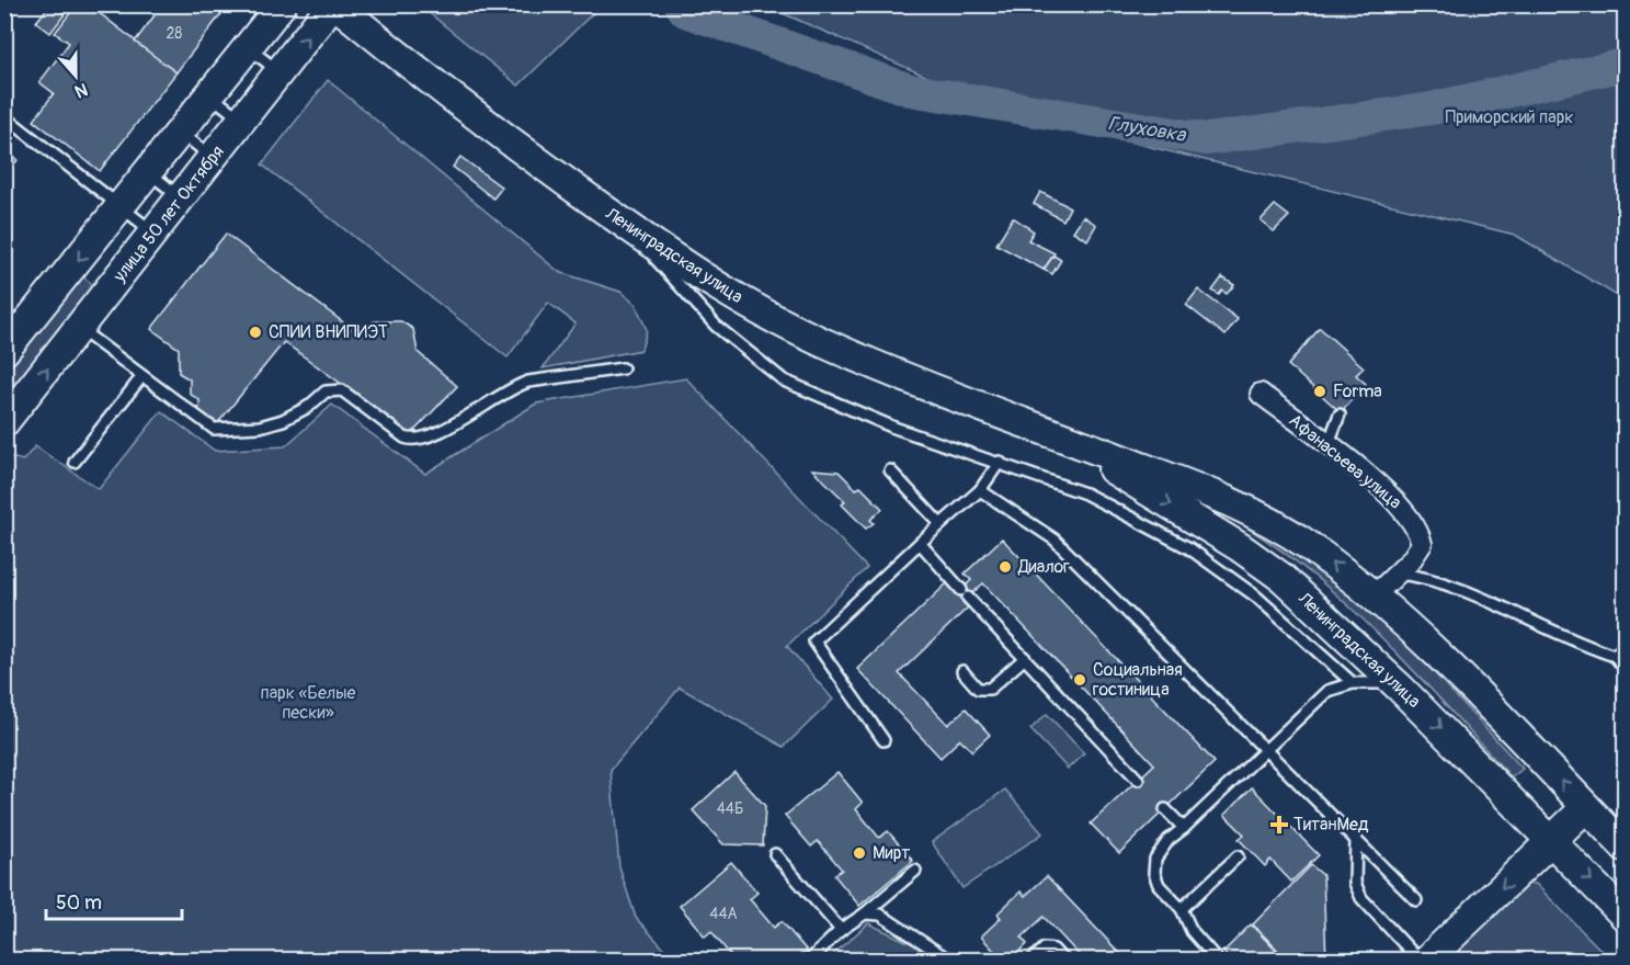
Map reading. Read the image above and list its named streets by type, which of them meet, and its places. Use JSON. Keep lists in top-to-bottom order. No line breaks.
{"streets":{"main road":["улица 50 лет Октября","Ленинградская улица"],"street":["Афанасьева улица"]},"crossings":[["улица 50 лет Октября","Ленинградская улица"],["Ленинградская улица","Афанасьева улица"]],"water":["Глуховка"],"parks":["Приморский парк","парк «Белые пески»"],"places":{"other":["СПИИ ВНИПИЭТ","Forma","Диалог","Социальная гостиница","Мирт"],"health":["ТитанМед"]},"house_numbers":["28","44Б","44А"],"scale_bar":"50 m","north":"bottom"}
